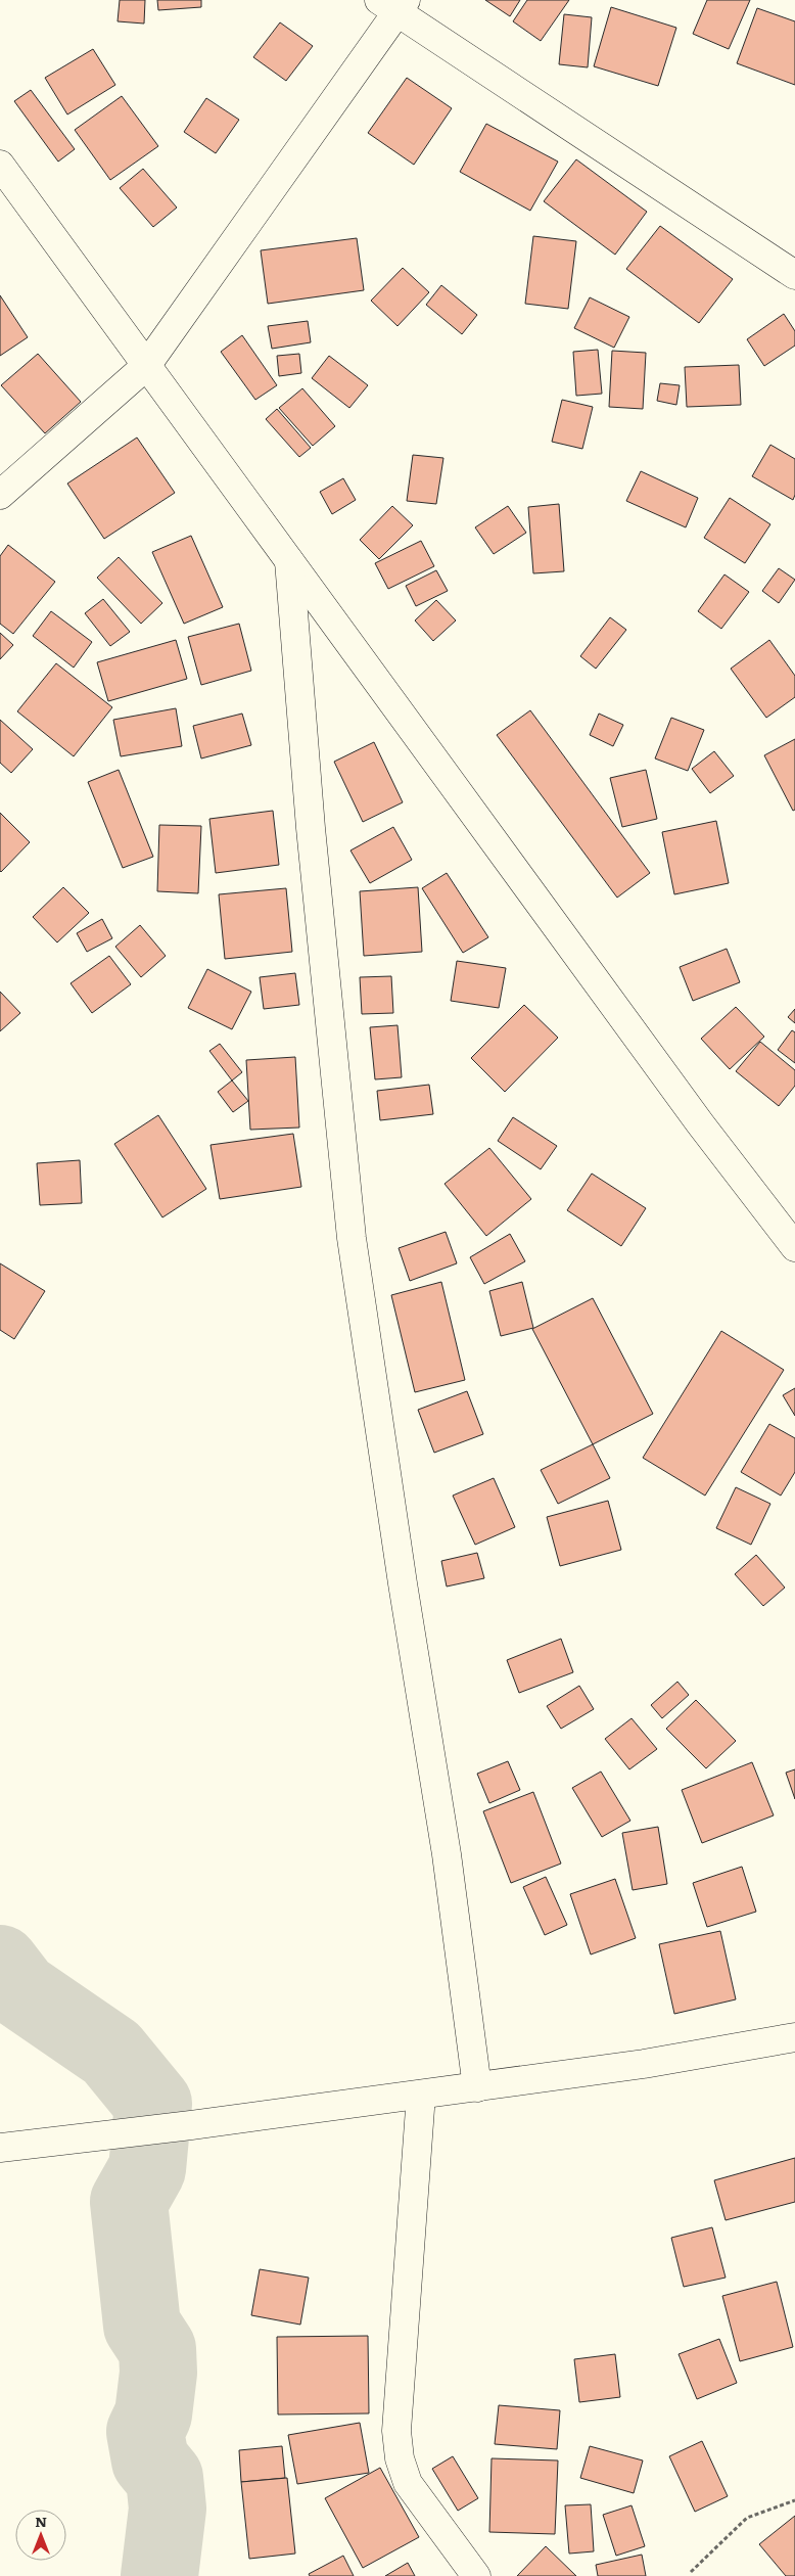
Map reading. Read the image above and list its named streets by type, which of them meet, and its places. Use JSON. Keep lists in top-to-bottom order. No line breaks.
{"north":"top"}
